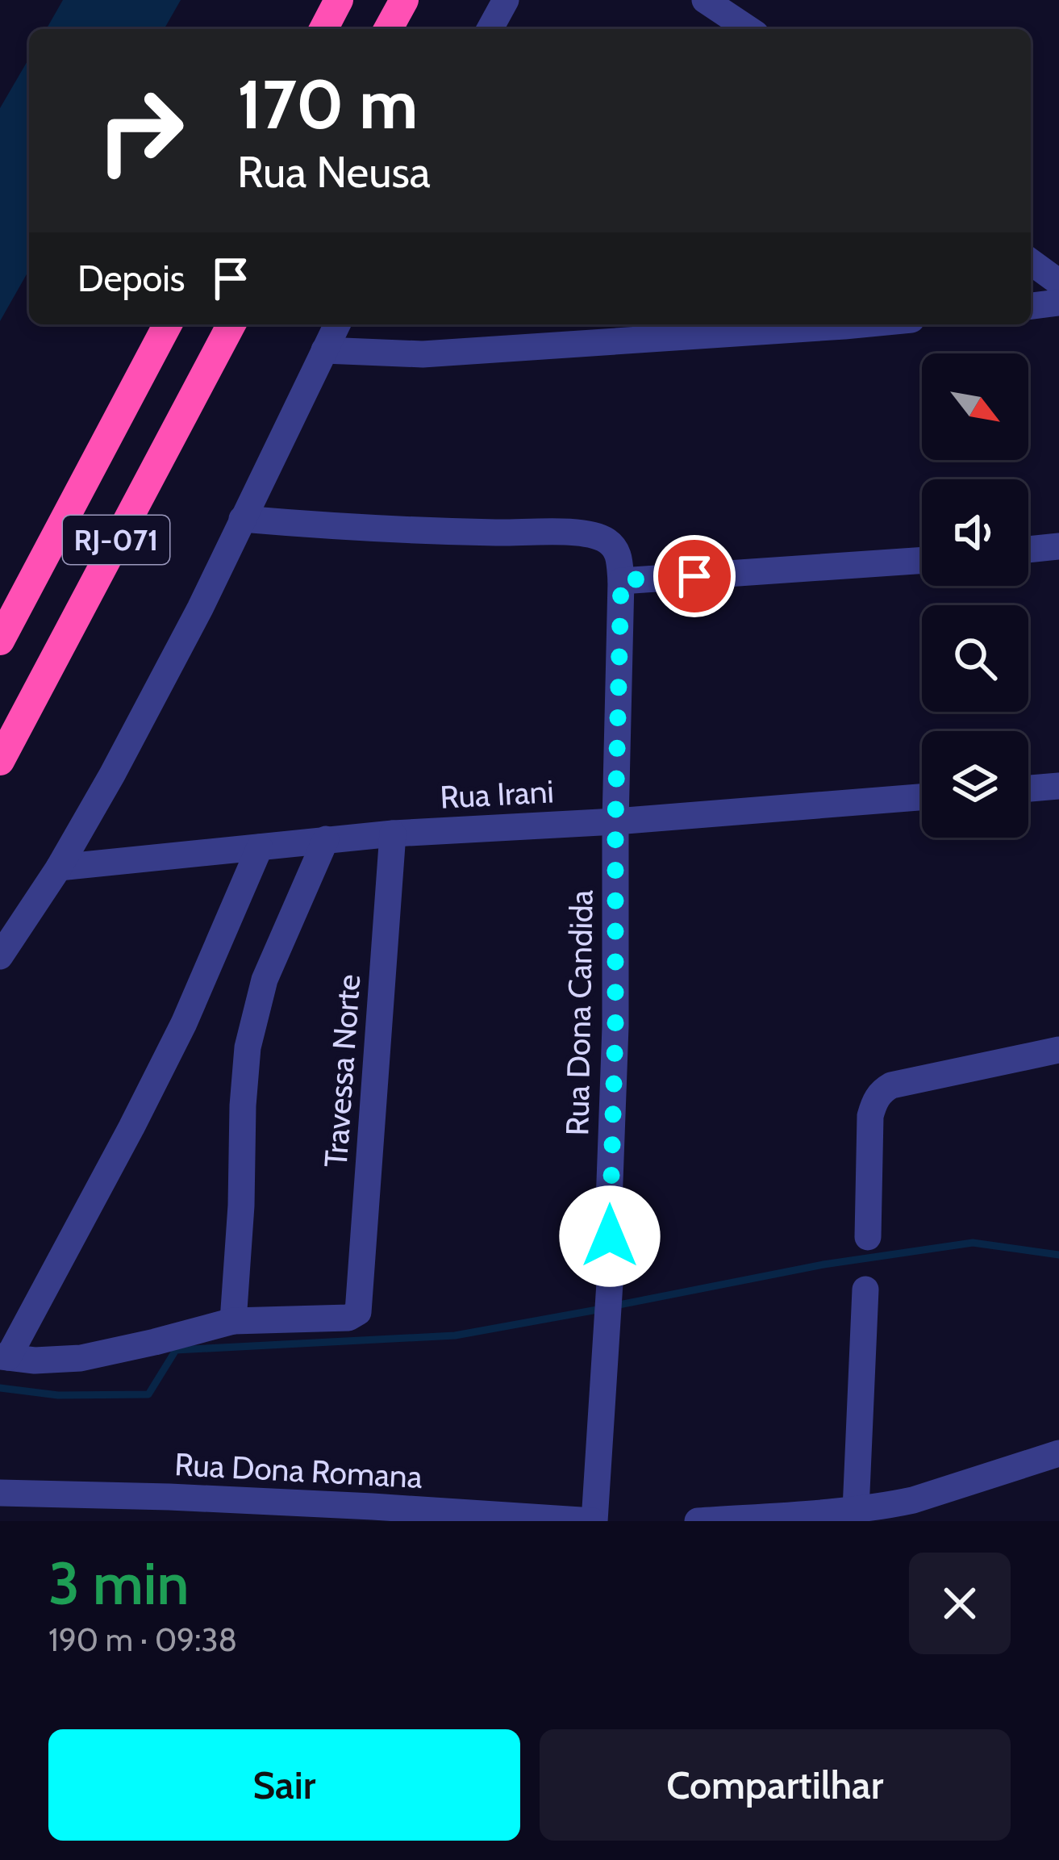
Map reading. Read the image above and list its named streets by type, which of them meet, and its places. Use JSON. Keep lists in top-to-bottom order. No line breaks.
{"streets":{"highway":["RJ-071"],"street":["Rua Irani","Rua Dona Candida","Travessa Norte","Rua Dona Romana"]},"crossings":[["Rua Irani","Rua Dona Candida"],["Rua Irani","Travessa Norte"],["Rua Dona Candida","Rua Dona Romana"]],"north":"bottom right","page":{"turn":["170 m","Rua Neusa"],"then":"Depois","heading":["3 min","190 m · 09:38"],"buttons":["Sair","Compartilhar"]}}
